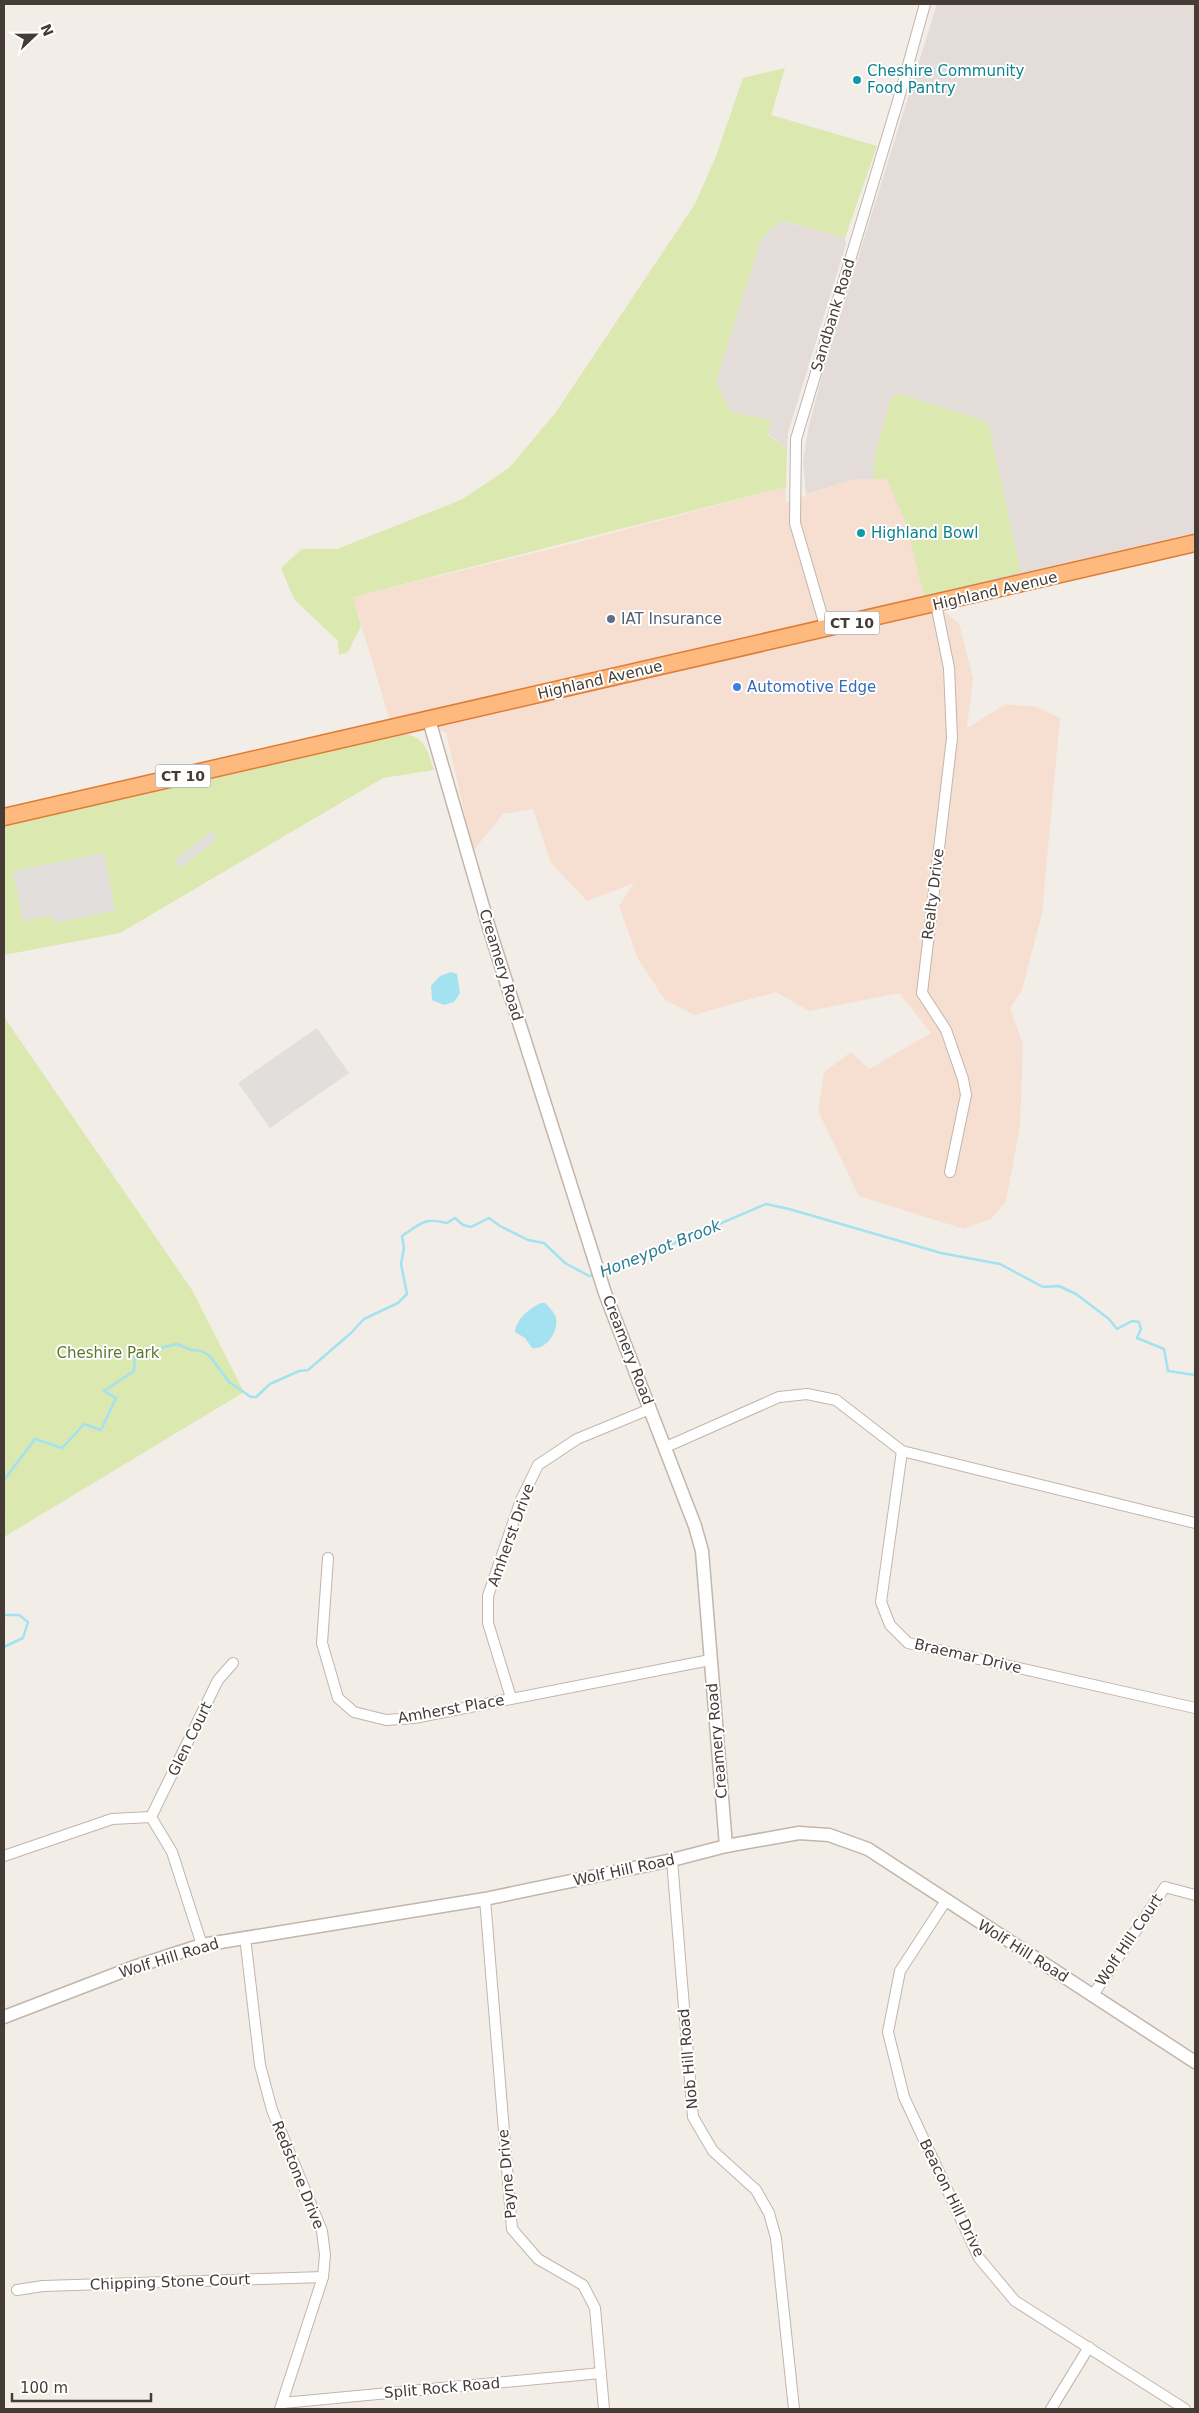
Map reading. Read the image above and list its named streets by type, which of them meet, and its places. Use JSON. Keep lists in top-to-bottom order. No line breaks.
{"streets":{"highway":["Highland Avenue","CT 10"],"street":["Sandbank Road","Realty Drive","Creamery Road","Amherst Drive","Braemar Drive","Amherst Place","Glen Court","Wolf Hill Road","Wolf Hill Court","Nob Hill Road","Payne Drive","Redstone Drive","Beacon Hill Drive","Chipping Stone Court","Split Rock Road"]},"crossings":[["Sandbank Road","Highland Avenue"],["Highland Avenue","Realty Drive"],["Highland Avenue","Creamery Road"],["Creamery Road","Amherst Drive"],["Creamery Road","Amherst Place"],["Creamery Road","Wolf Hill Road"],["Amherst Drive","Amherst Place"],["Wolf Hill Road","Wolf Hill Court"],["Wolf Hill Road","Nob Hill Road"],["Wolf Hill Road","Payne Drive"],["Wolf Hill Road","Redstone Drive"],["Wolf Hill Road","Beacon Hill Drive"],["Payne Drive","Split Rock Road"],["Redstone Drive","Chipping Stone Court"],["Redstone Drive","Split Rock Road"]],"water":["Honeypot Brook"],"parks":["Cheshire Park"],"places":["Cheshire Community Food Pantry","Highland Bowl","IAT Insurance","Automotive Edge"],"scale_bar":"100 m","north":"right"}
